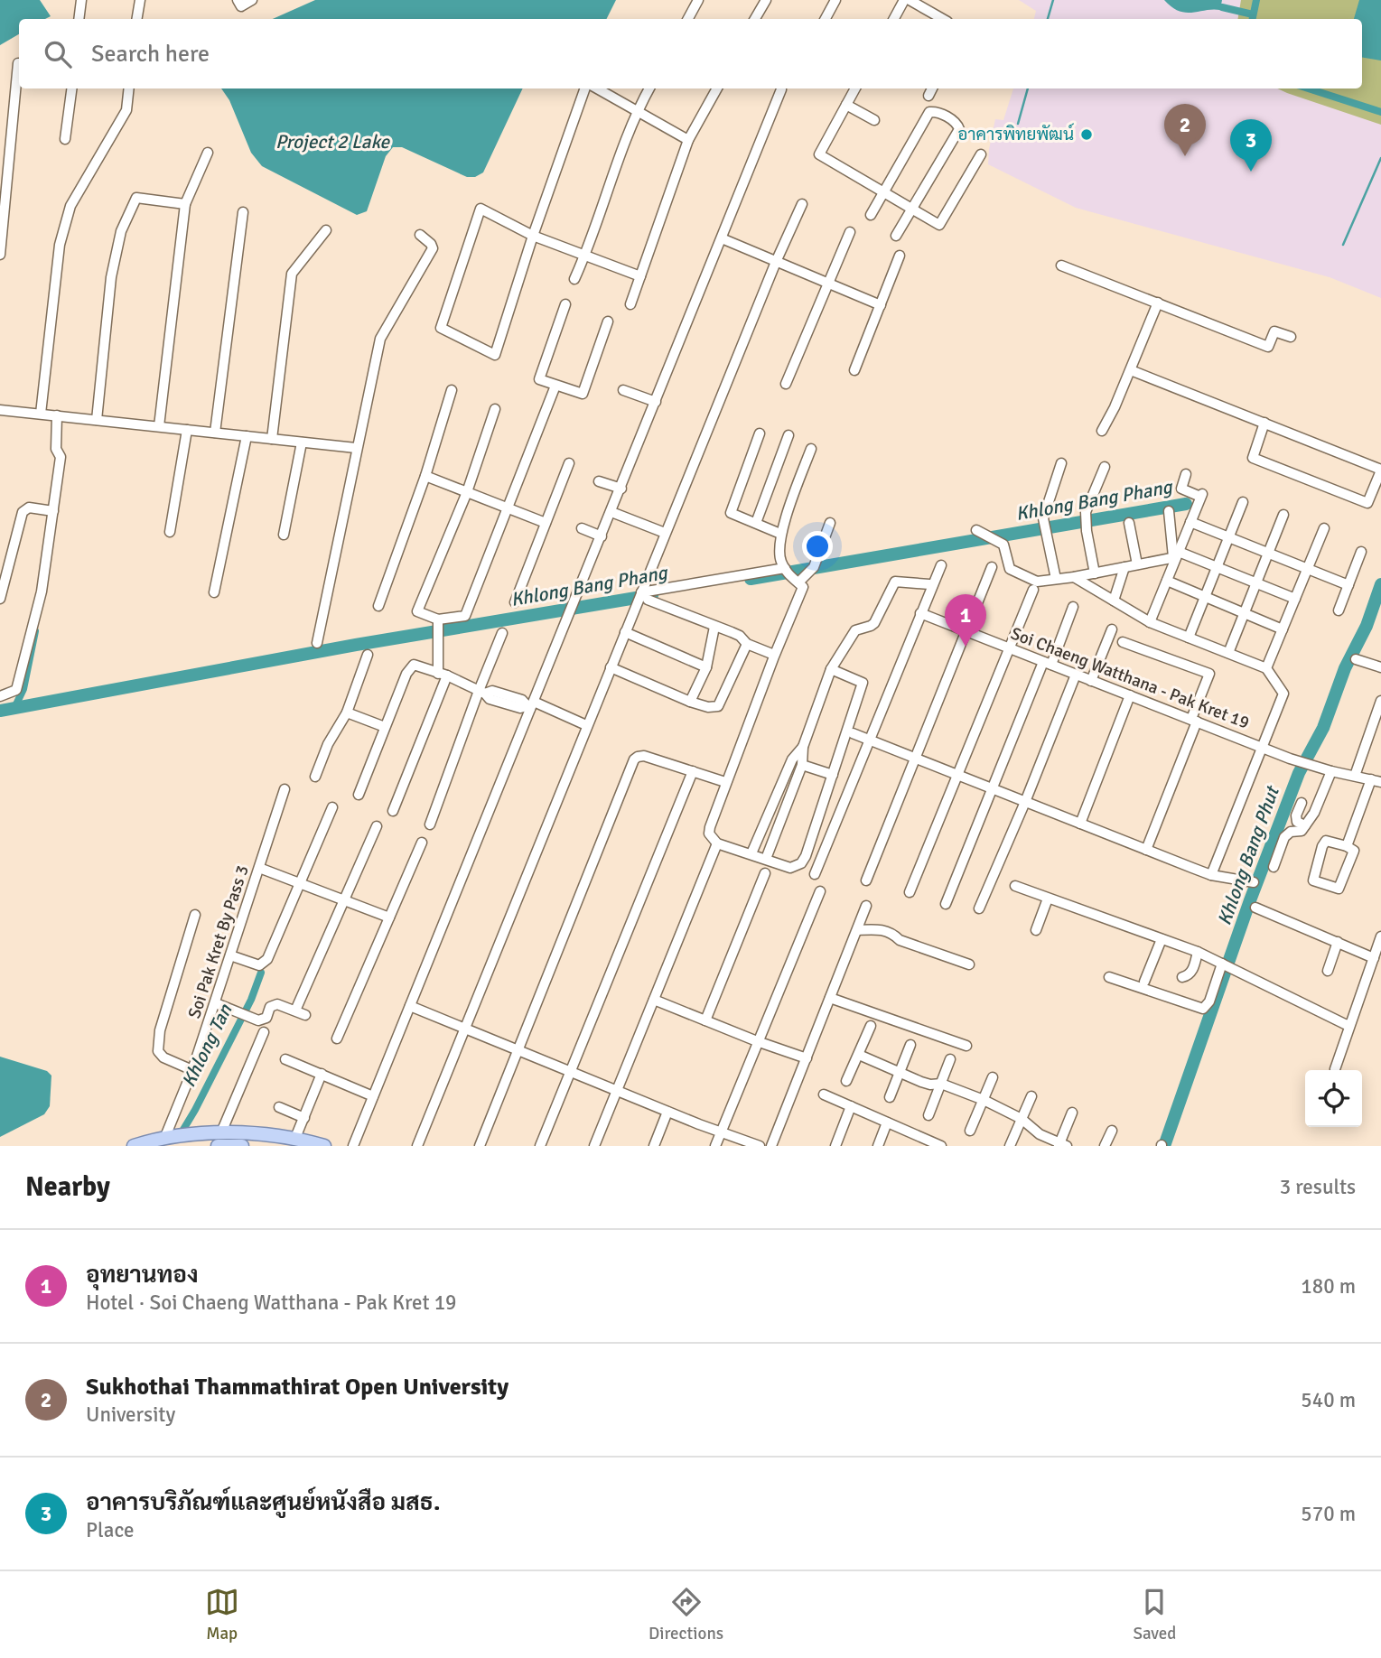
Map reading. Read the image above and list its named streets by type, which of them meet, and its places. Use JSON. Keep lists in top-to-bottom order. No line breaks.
{"streets":{"street":["Soi Chaeng Watthana - Pak Kret 19","Soi Pak Kret By Pass 3"]},"water":["Project 2 Lake","Khlong Bang Phang","Khlong Bang Phut","Khlong Tan"],"places":["อาคารพิทยพัฒน์"],"page":{"search":"Search here","pins":["2","3","1"],"heading":["Nearby","3 results"],"list":[{"mark":"1","name":"อุทยานทอง","note":"Hotel · Soi Chaeng Watthana - Pak Kret 19","value":"180 m"},{"mark":"2","name":"Sukhothai Thammathirat Open University","note":"University","value":"540 m"},{"mark":"3","name":"อาคารบริภัณฑ์และศูนย์หนังสือ มสธ.","note":"Place","value":"570 m"}],"nav":["Map","Directions","Saved"]}}
